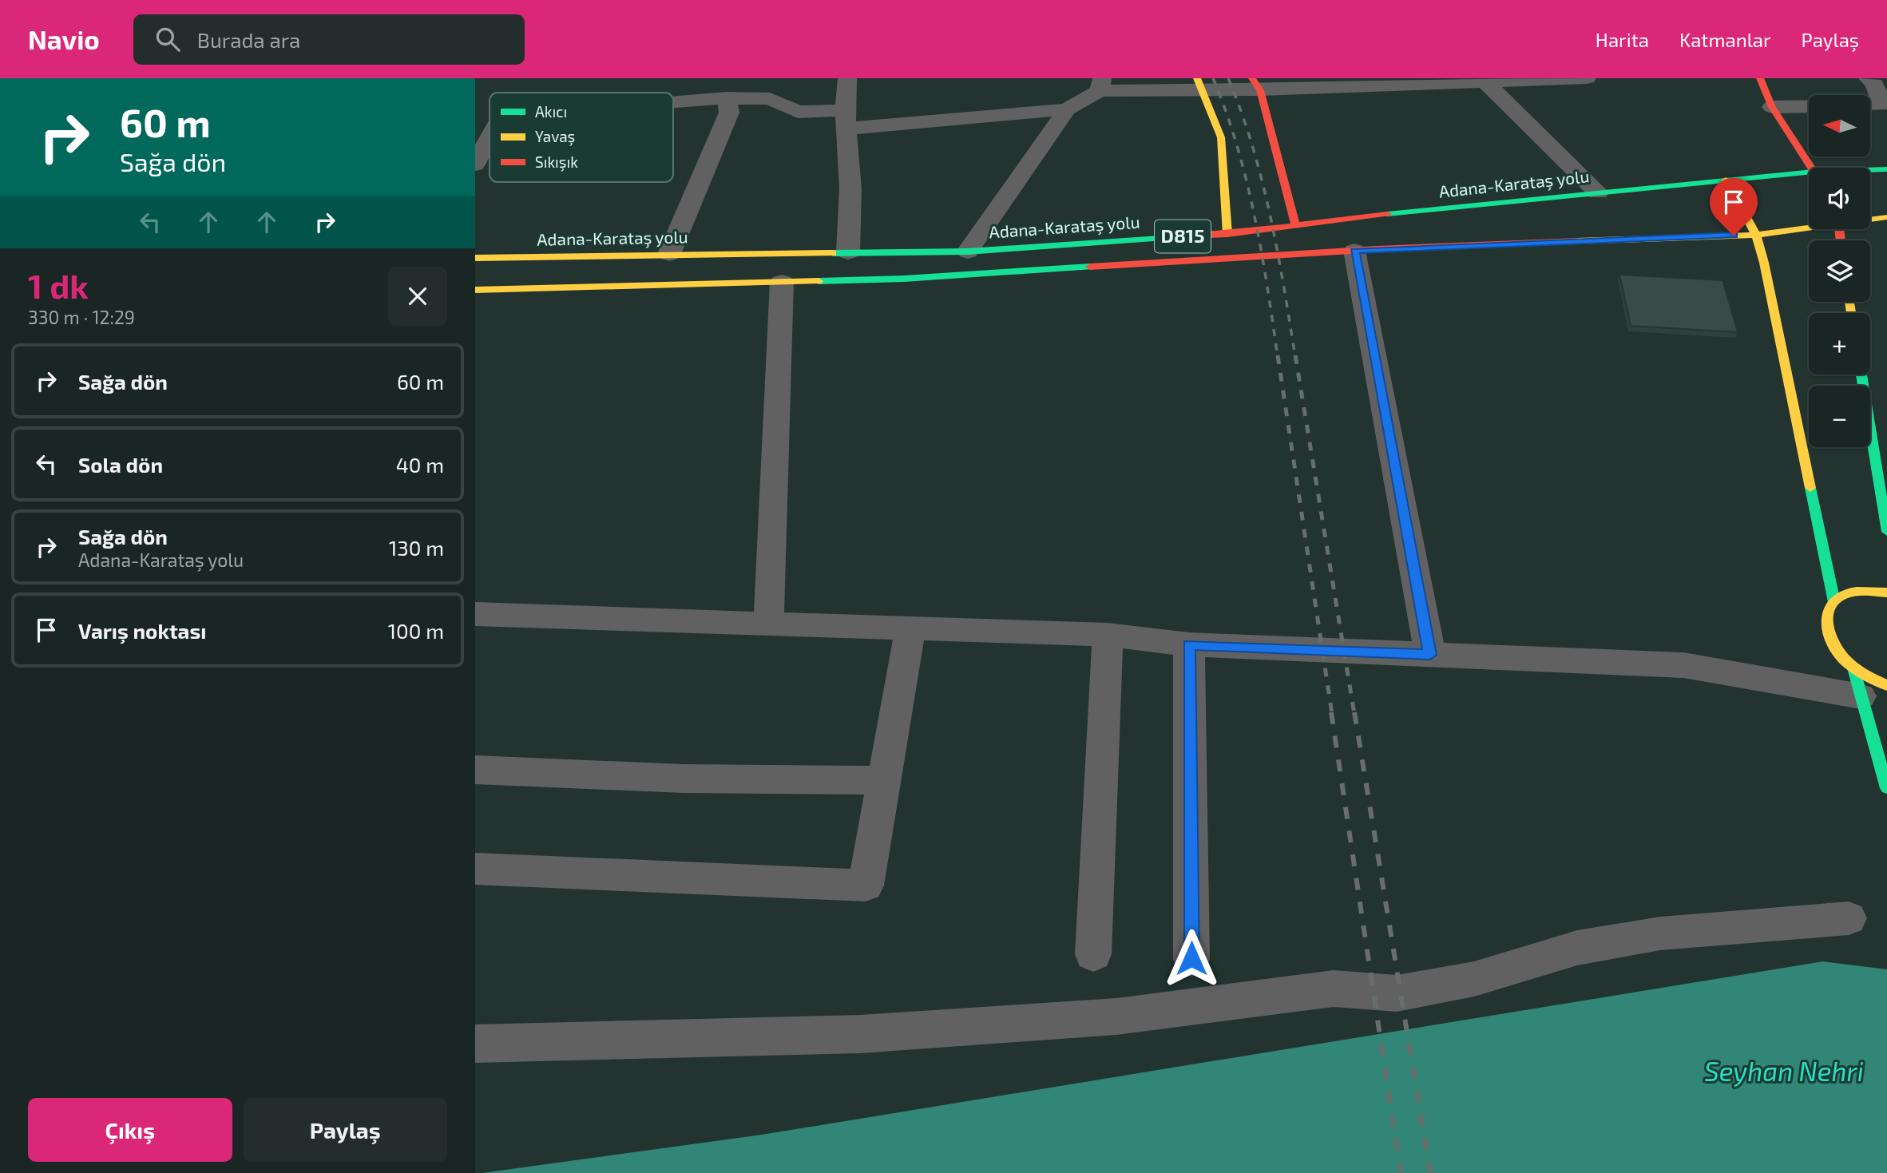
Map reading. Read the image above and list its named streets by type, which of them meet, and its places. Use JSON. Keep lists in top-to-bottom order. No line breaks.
{"streets":{"main road":["Adana-Karataş yolu","D815"]},"water":["Seyhan Nehri"],"legend":["Akıcı","Yavaş","Sıkışık"],"north":"left","page":{"header":"Navio","search":"Burada ara","nav":["Harita","Katmanlar","Paylaş"],"turn":["60 m","Sağa dön"],"map_buttons":["+","−"],"heading":["1 dk","330 m · 12:29"],"list":[{"name":"Sağa dön","value":"60 m"},{"name":"Sola dön","value":"40 m"},{"name":"Sağa dön","note":"Adana-Karataş yolu","value":"130 m"},{"name":"Varış noktası","value":"100 m"}],"buttons":["Çıkış","Paylaş"]}}
